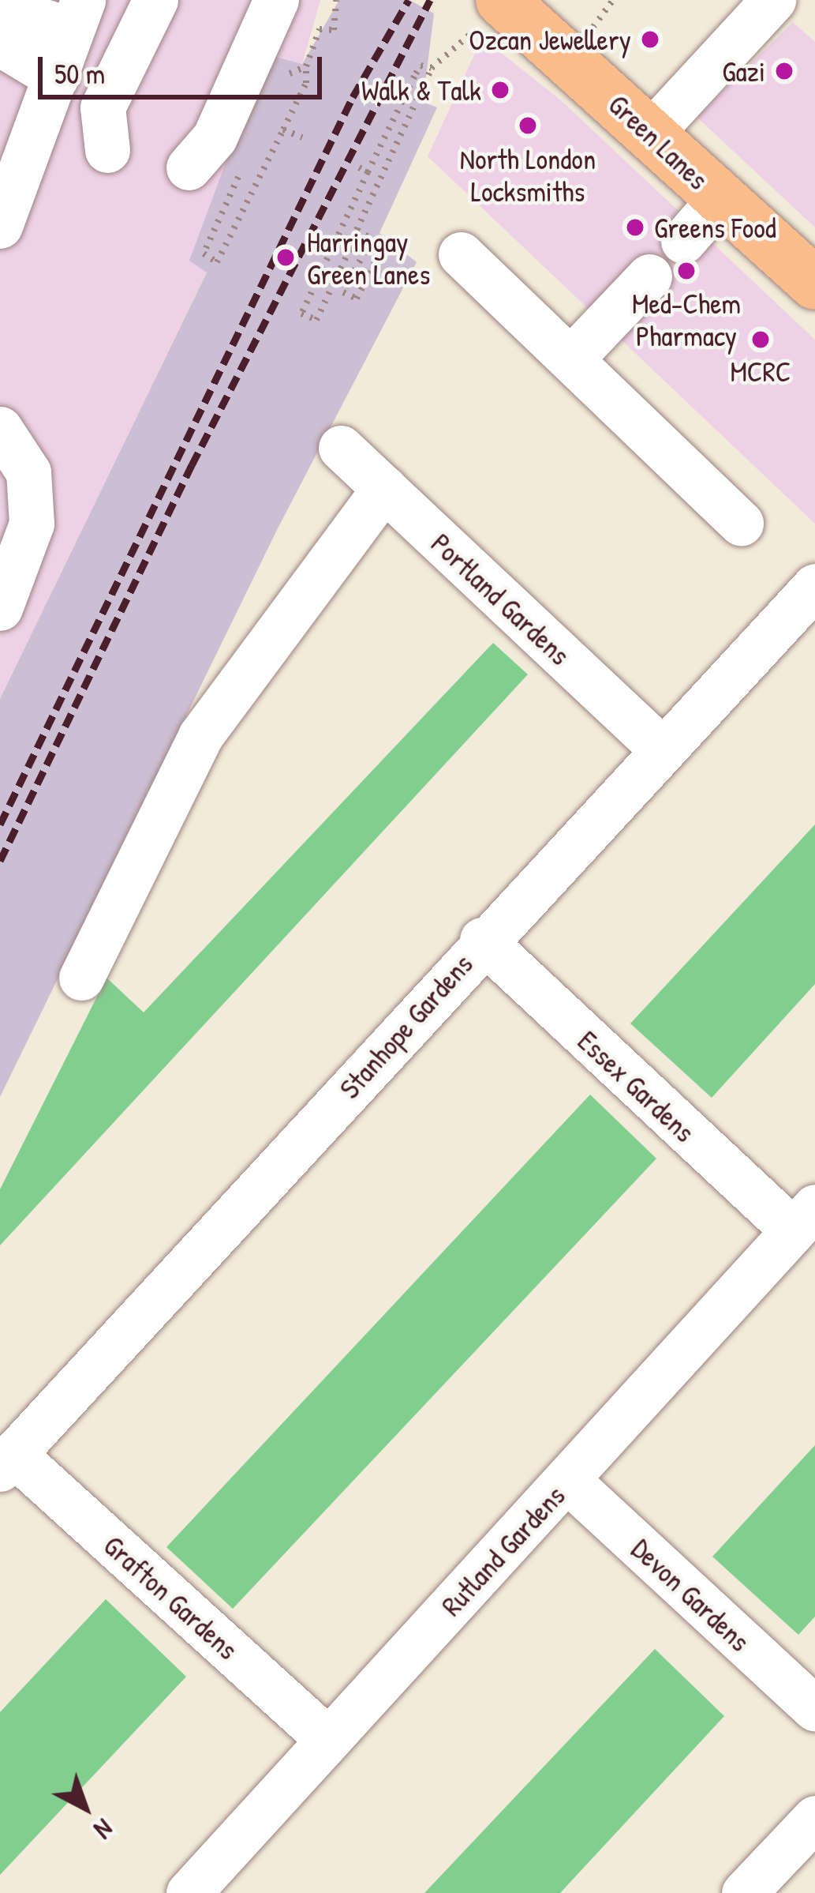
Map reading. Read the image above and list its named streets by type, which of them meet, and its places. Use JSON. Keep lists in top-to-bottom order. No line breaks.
{"streets":{"main road":["Green Lanes"],"street":["Portland Gardens","Stanhope Gardens","Essex Gardens","Rutland Gardens","Devon Gardens","Grafton Gardens"]},"crossings":[["Portland Gardens","Stanhope Gardens"],["Stanhope Gardens","Essex Gardens"],["Stanhope Gardens","Grafton Gardens"],["Essex Gardens","Rutland Gardens"],["Rutland Gardens","Devon Gardens"],["Rutland Gardens","Grafton Gardens"]],"places":["Ozcan Jewellery","Gazi","Walk & Talk","North London Locksmiths","Greens Food","Harringay Green Lanes","Med-Chem Pharmacy","MCRC"],"scale_bar":"50 m","north":"bottom right"}
